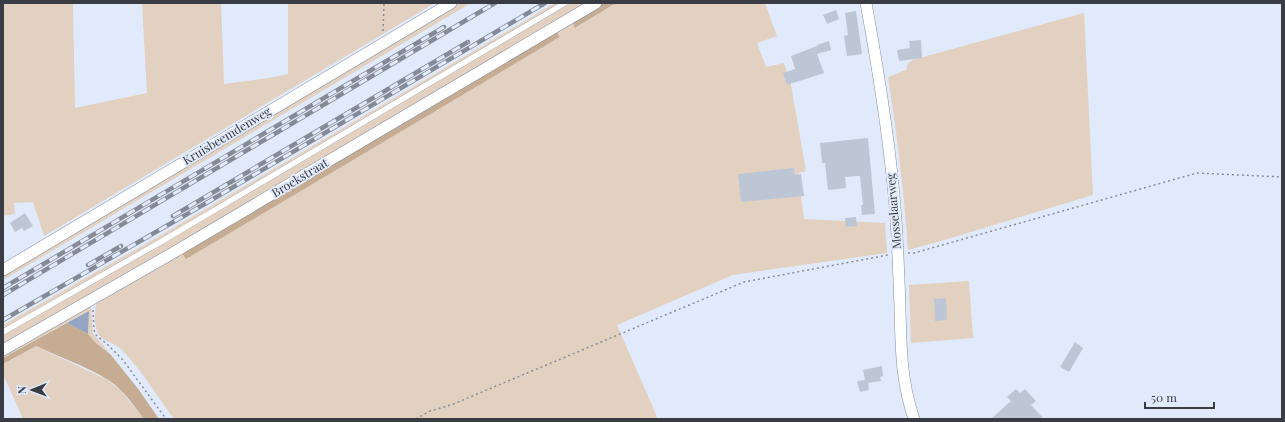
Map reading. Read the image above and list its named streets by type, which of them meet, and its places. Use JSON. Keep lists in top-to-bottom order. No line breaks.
{"streets":{"street":["Kruisbeemdenweg","Broekstraat","Mosselaarweg"]},"scale_bar":"50 m","north":"left"}
